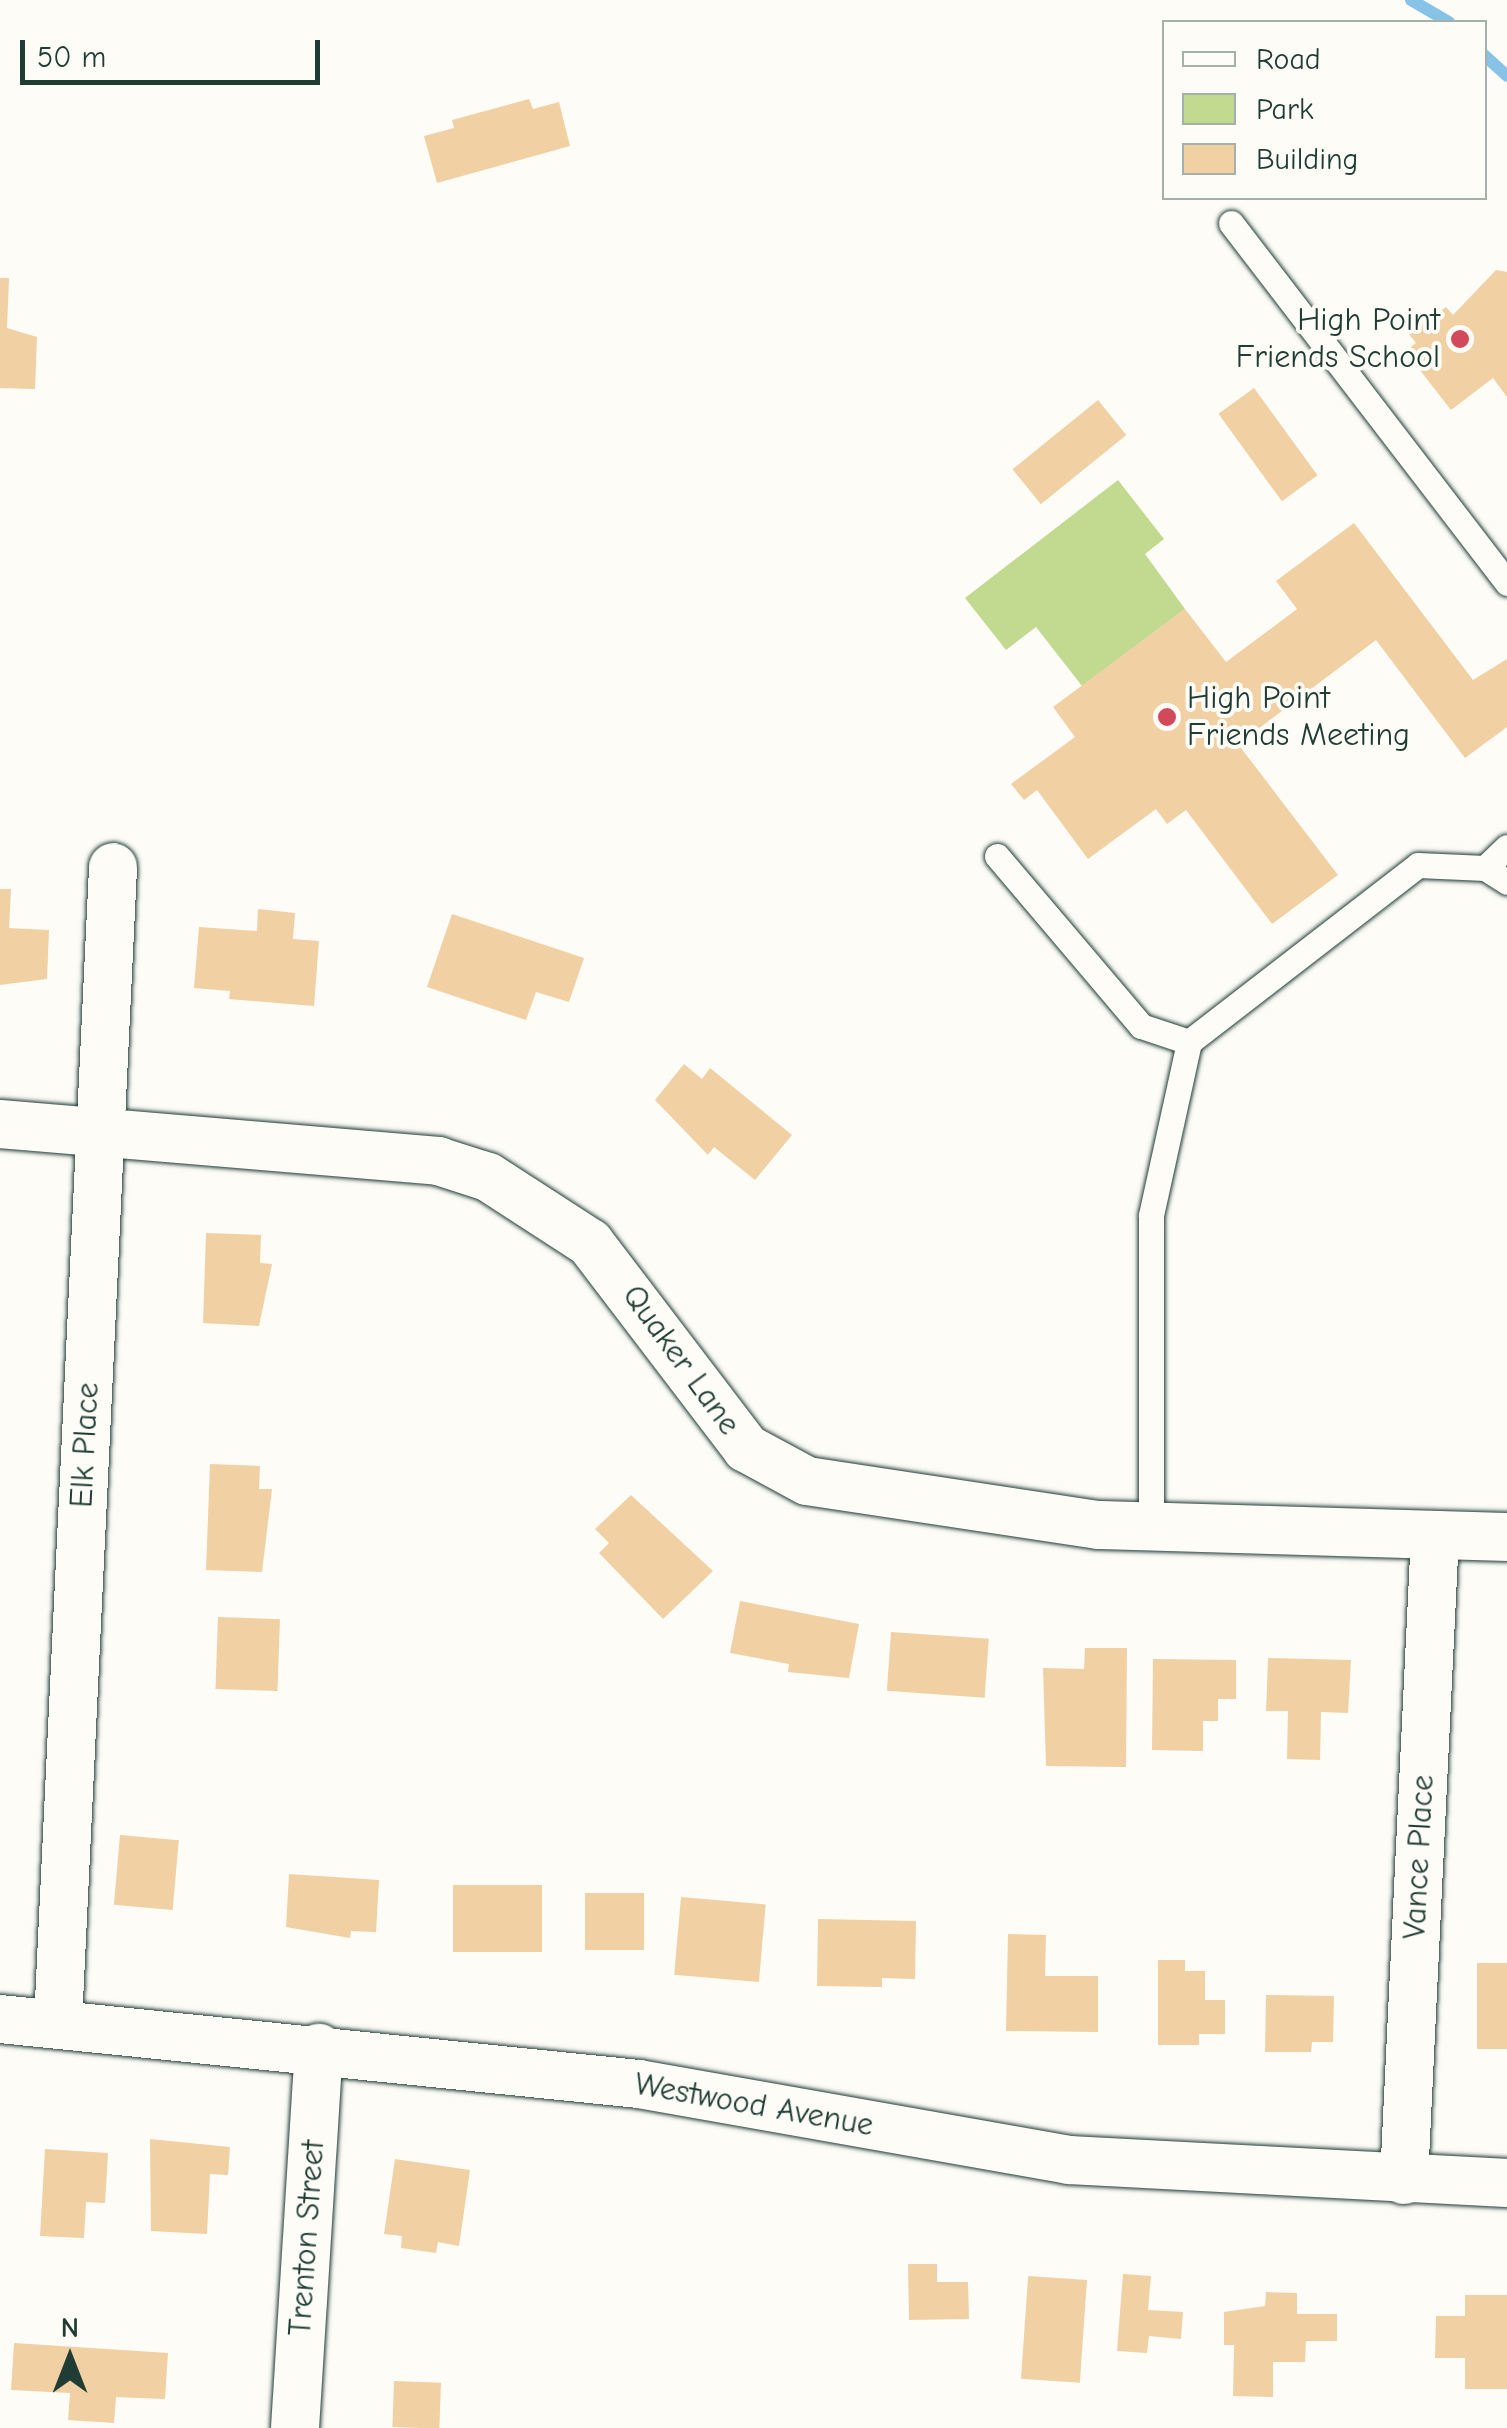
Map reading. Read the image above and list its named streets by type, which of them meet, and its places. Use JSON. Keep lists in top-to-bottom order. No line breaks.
{"streets":{"street":["Quaker Lane","Elk Place","Vance Place","Westwood Avenue","Trenton Street"]},"crossings":[["Quaker Lane","Elk Place"],["Quaker Lane","Vance Place"],["Elk Place","Westwood Avenue"],["Vance Place","Westwood Avenue"],["Westwood Avenue","Trenton Street"]],"places":["High Point Friends School","High Point Friends Meeting"],"legend":["Road","Park","Building"],"scale_bar":"50 m","north":"top"}
